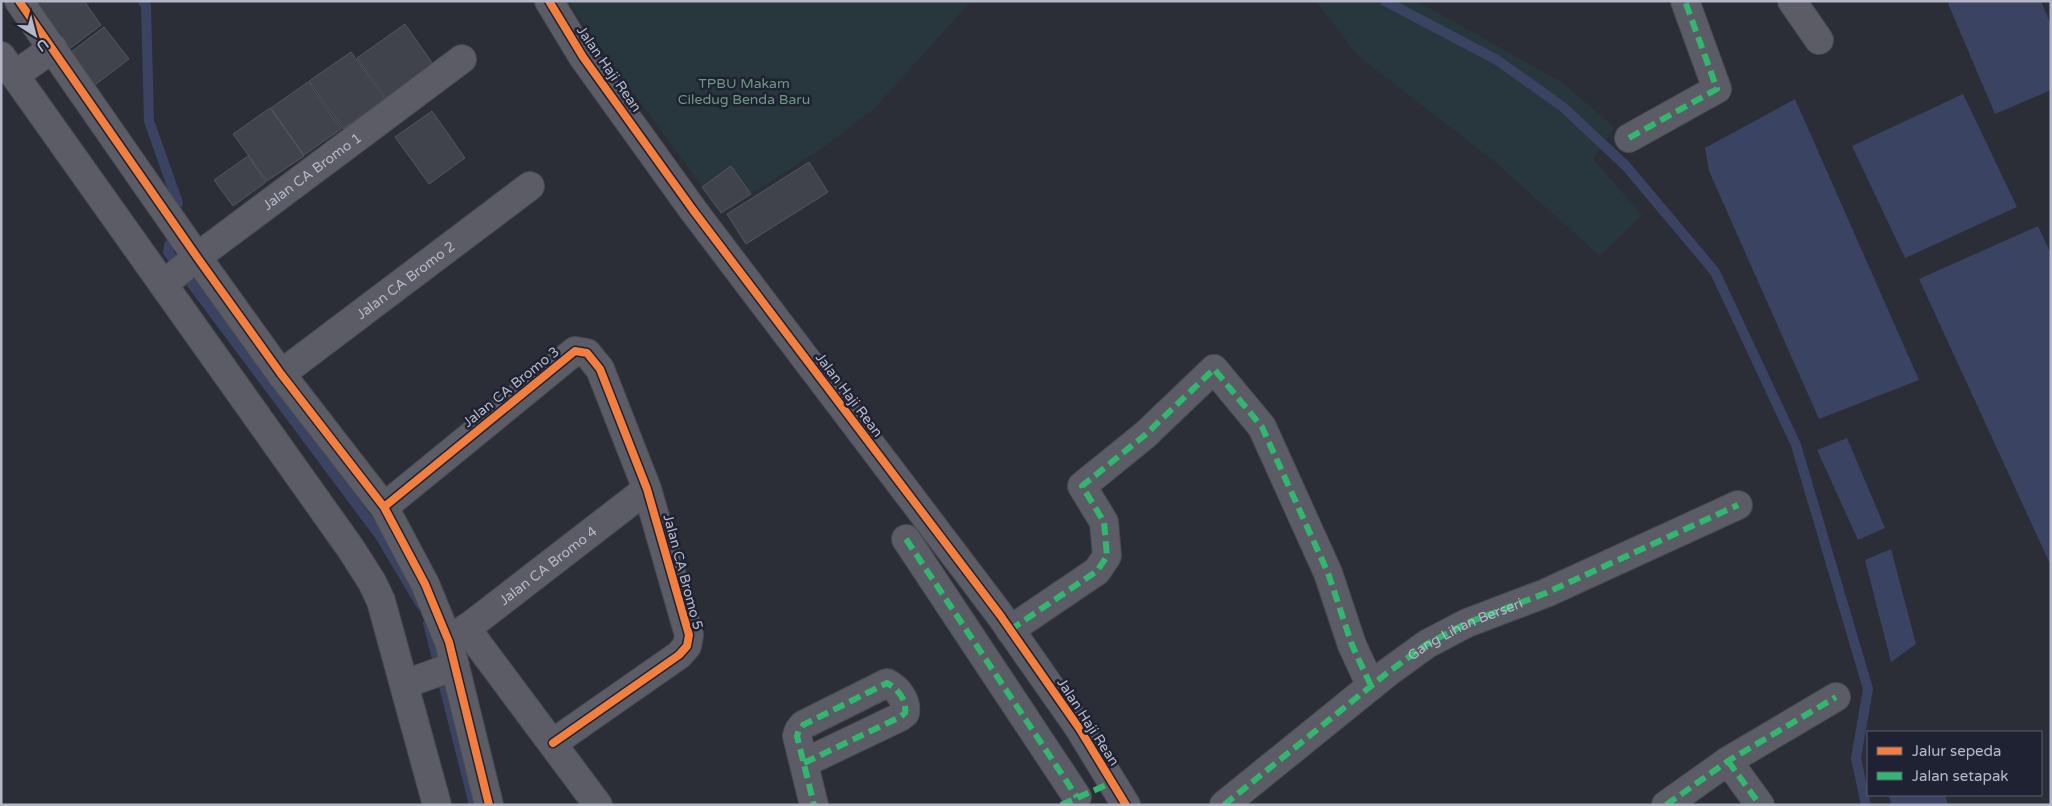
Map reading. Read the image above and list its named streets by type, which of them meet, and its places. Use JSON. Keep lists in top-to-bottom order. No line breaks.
{"streets":{"street":["Jalan Haji Rean","Jalan CA Bromo 1","Jalan CA Bromo 2","Jalan CA Bromo 3","Jalan CA Bromo 4","Jalan CA Bromo 5","Gang Lihan Berseri"]},"crossings":[["Jalan CA Bromo 3","Jalan CA Bromo 4"],["Jalan CA Bromo 3","Jalan CA Bromo 5"],["Jalan CA Bromo 4","Jalan CA Bromo 5"]],"parks":["TPBU Makam Ciledug Benda Baru"],"legend":["Jalur sepeda","Jalan setapak"],"north":"bottom right"}
